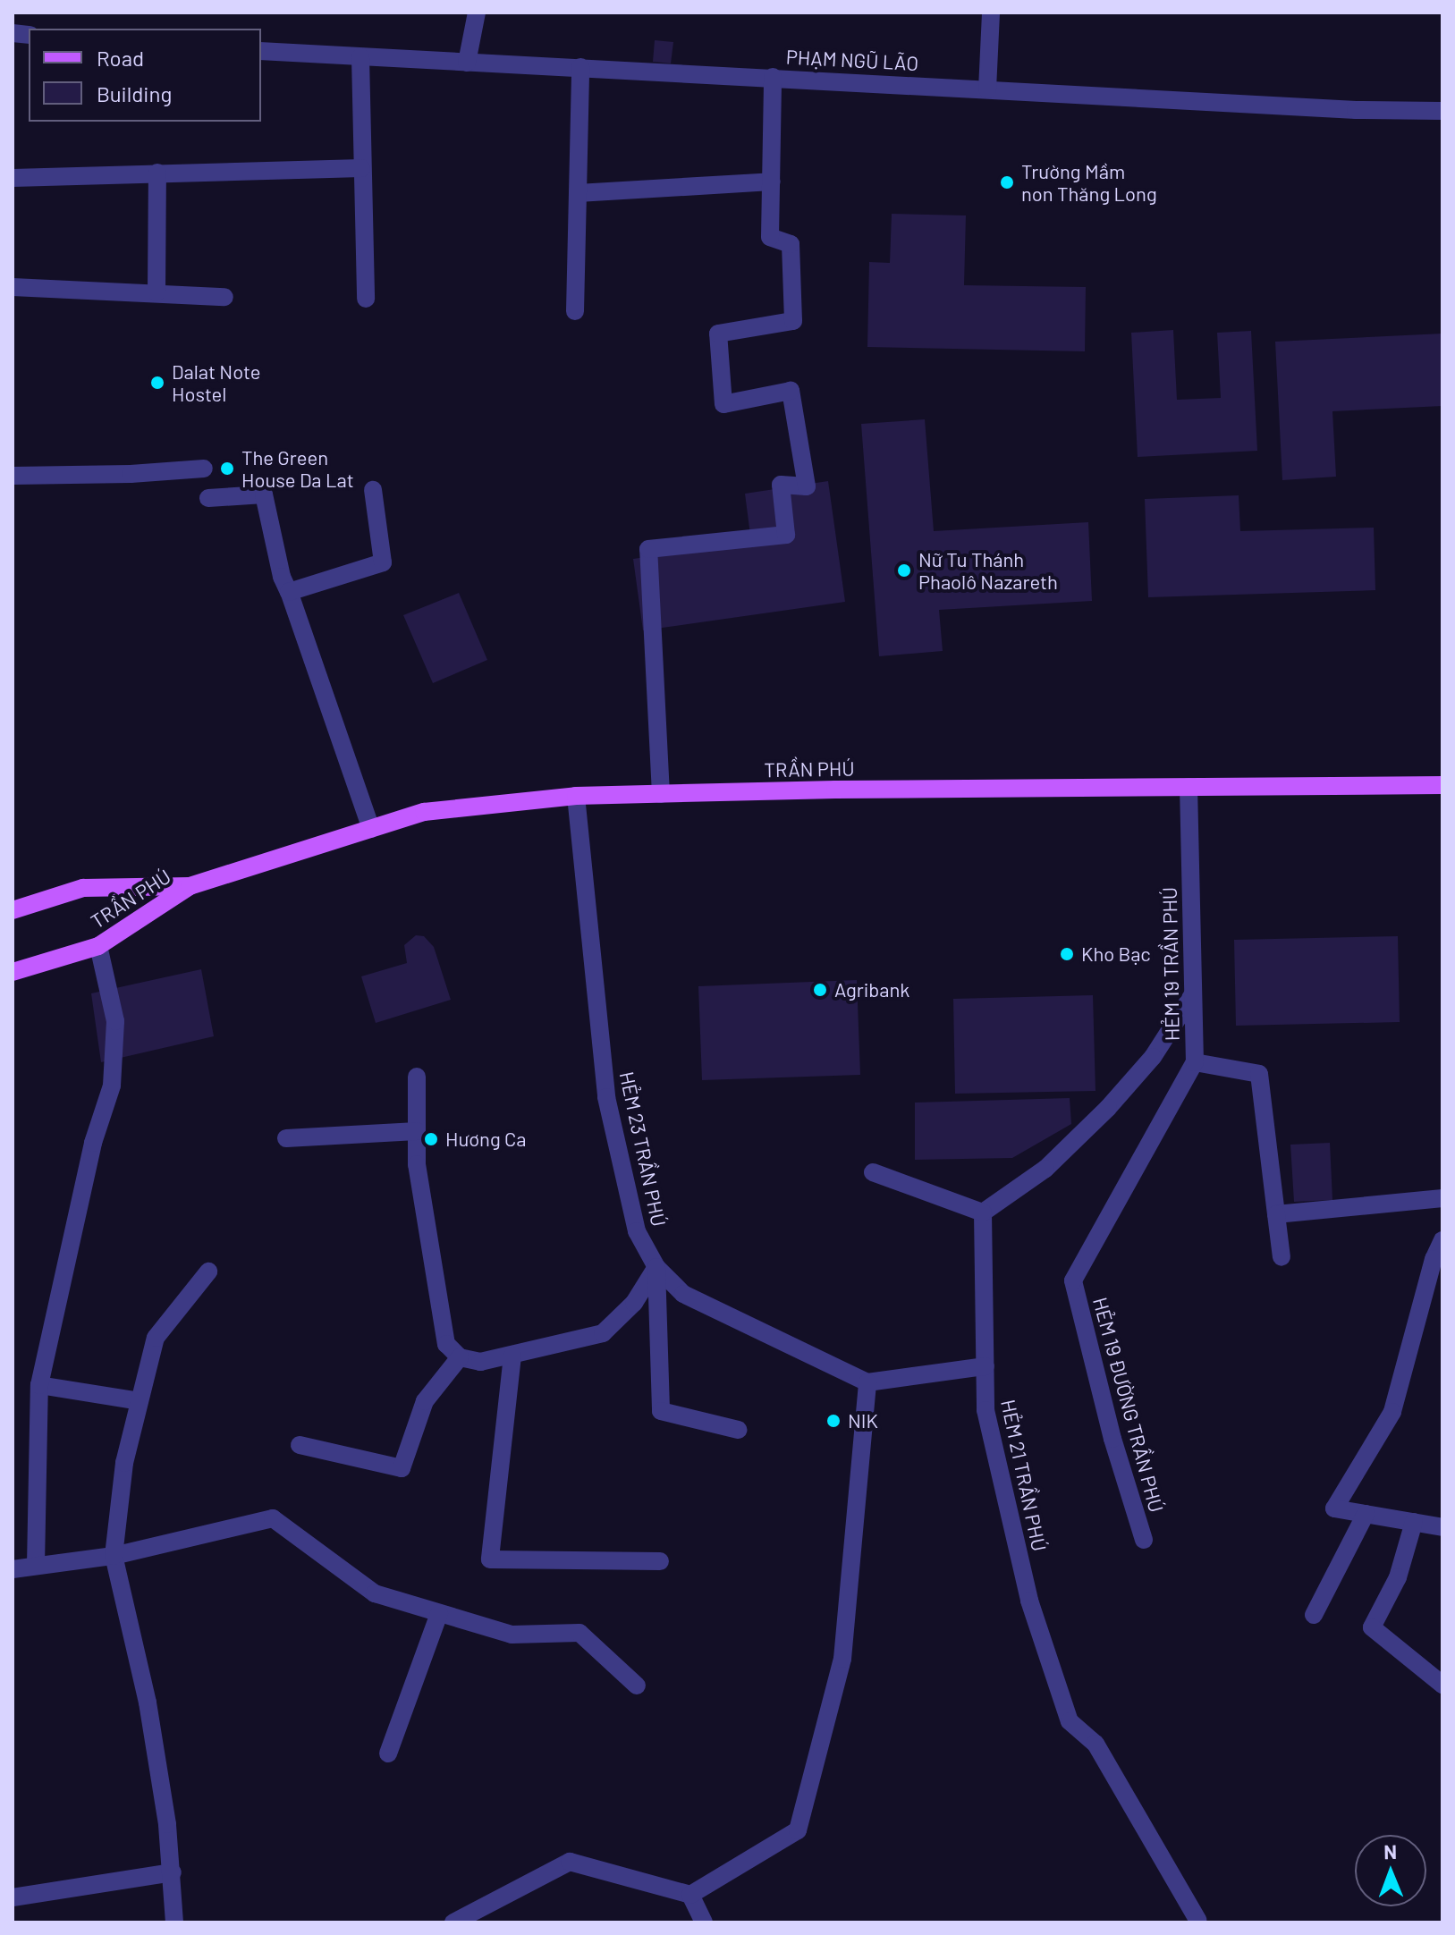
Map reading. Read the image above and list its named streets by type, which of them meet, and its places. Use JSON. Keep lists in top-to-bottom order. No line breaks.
{"streets":{"main road":["TRẦN PHÚ"],"street":["PHẠM NGŨ LÃO","HẺM 19 TRẦN PHÚ","HẺM 23 TRẦN PHÚ","HẺM 19 ĐƯỜNG TRẦN PHÚ","HẺM 21 TRẦN PHÚ"]},"crossings":[["TRẦN PHÚ","HẺM 19 TRẦN PHÚ"],["TRẦN PHÚ","HẺM 23 TRẦN PHÚ"],["HẺM 19 TRẦN PHÚ","HẺM 19 ĐƯỜNG TRẦN PHÚ"]],"places":["Trường Mầm non Thăng Long","Dalat Note Hostel","The Green House Da Lat","Nữ Tu Thánh Phaolô Nazareth","Kho Bạc","Agribank","Hương Ca","NIK"],"legend":["Road","Building"],"north":"top"}
